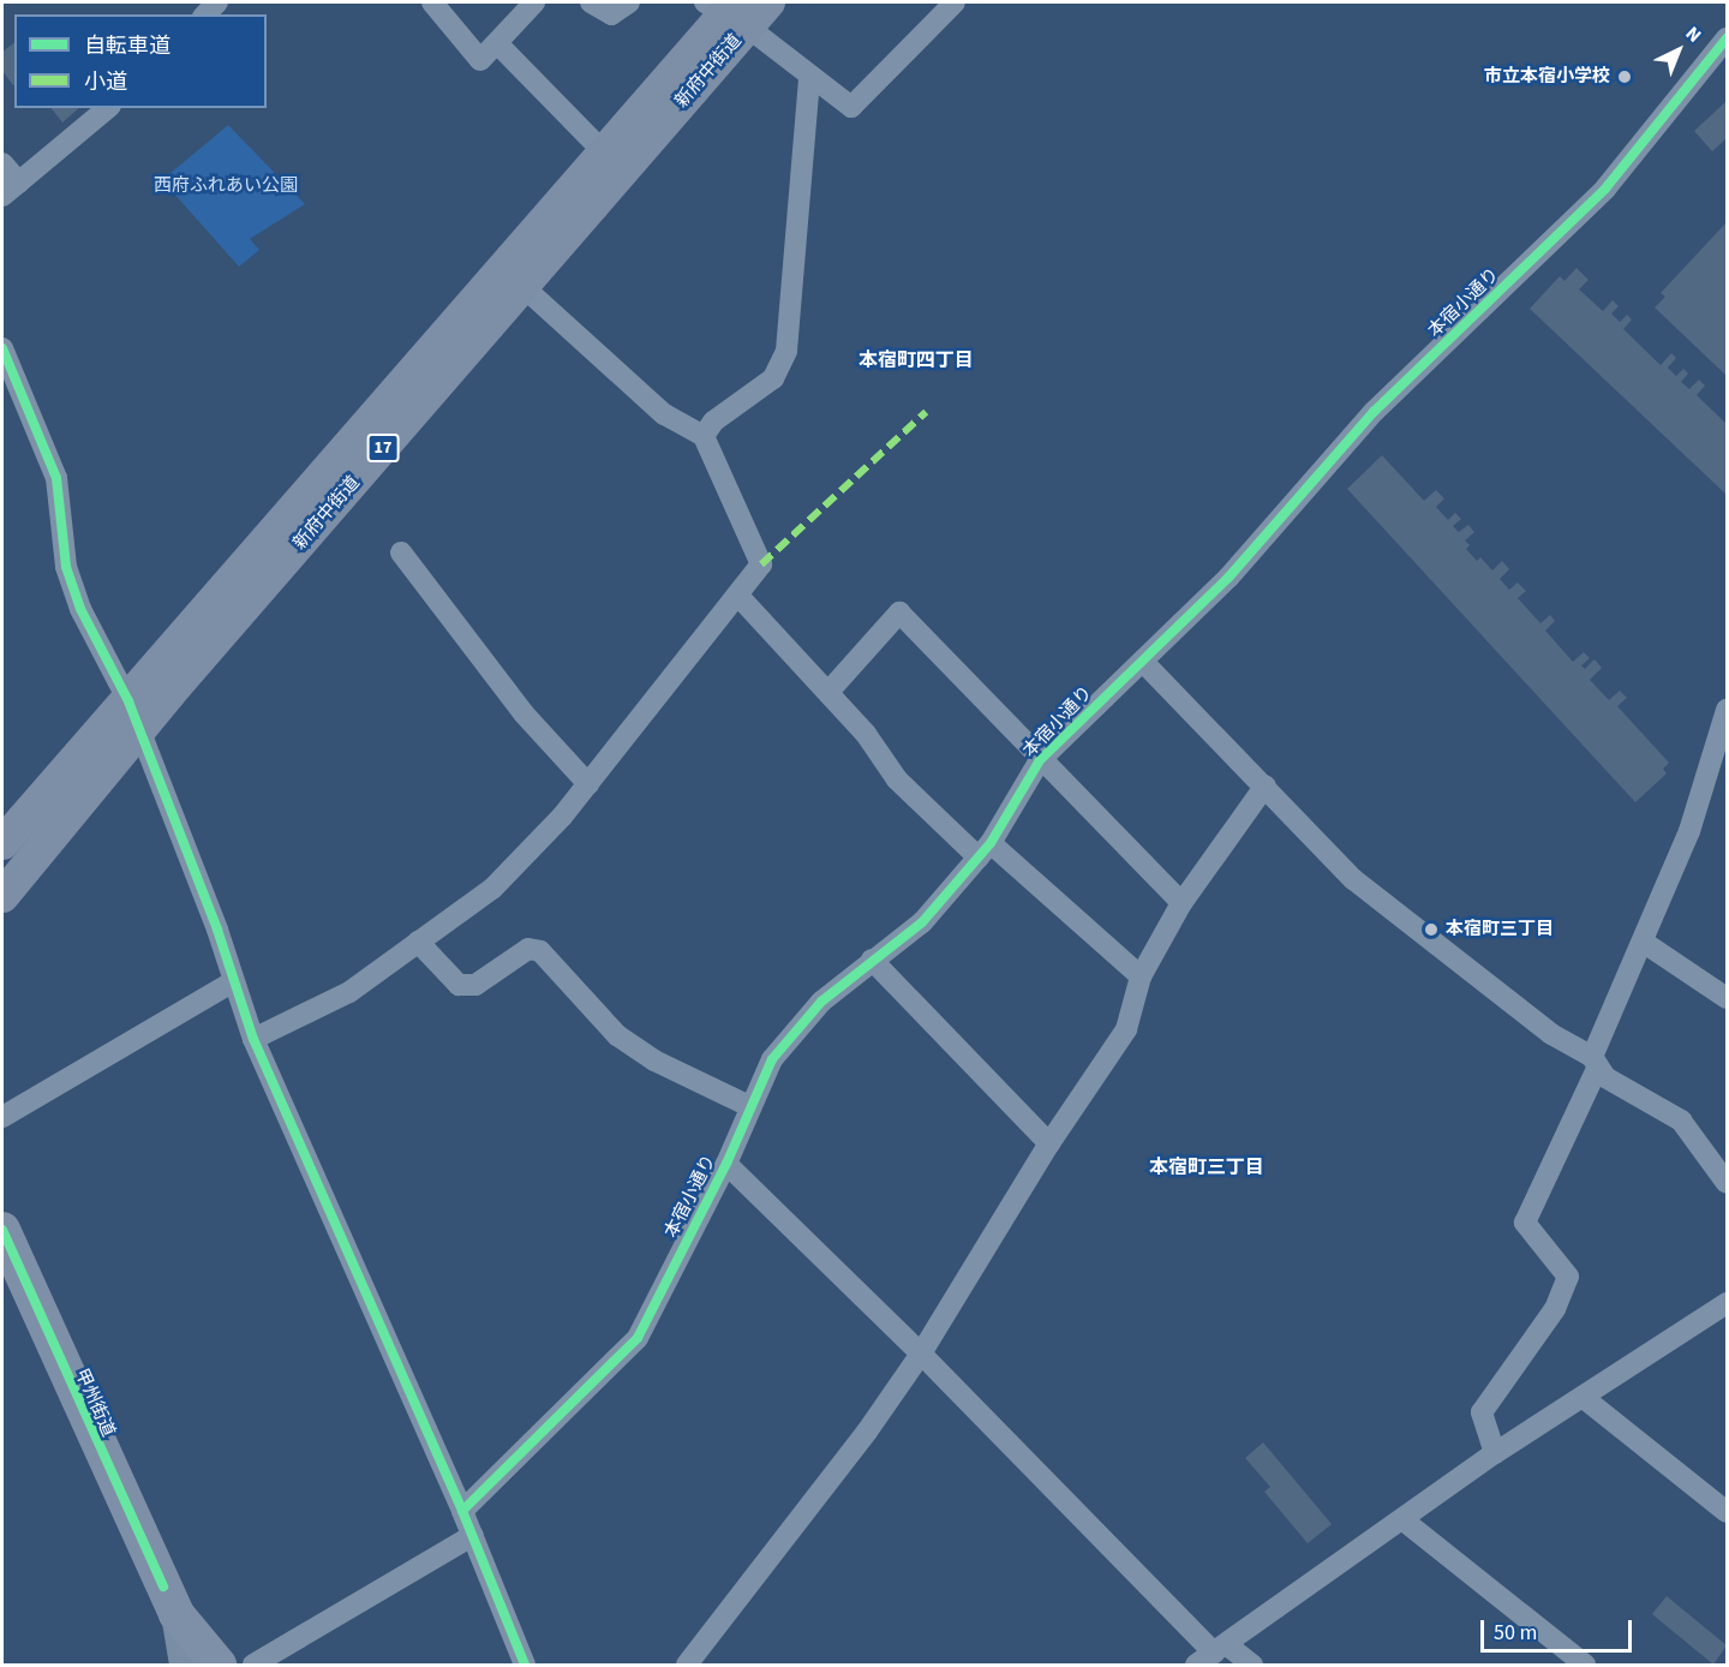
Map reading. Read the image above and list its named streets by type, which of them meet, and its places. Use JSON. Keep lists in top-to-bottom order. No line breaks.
{"streets":{"highway":["甲州街道"],"main road":["新府中街道","17"],"street":["本宿小通り"]},"districts":["本宿町四丁目","本宿町三丁目"],"parks":["西府ふれあい公園"],"places":["市立本宿小学校","本宿町三丁目"],"legend":["自転車道","小道"],"scale_bar":"50 m","north":"top right"}
